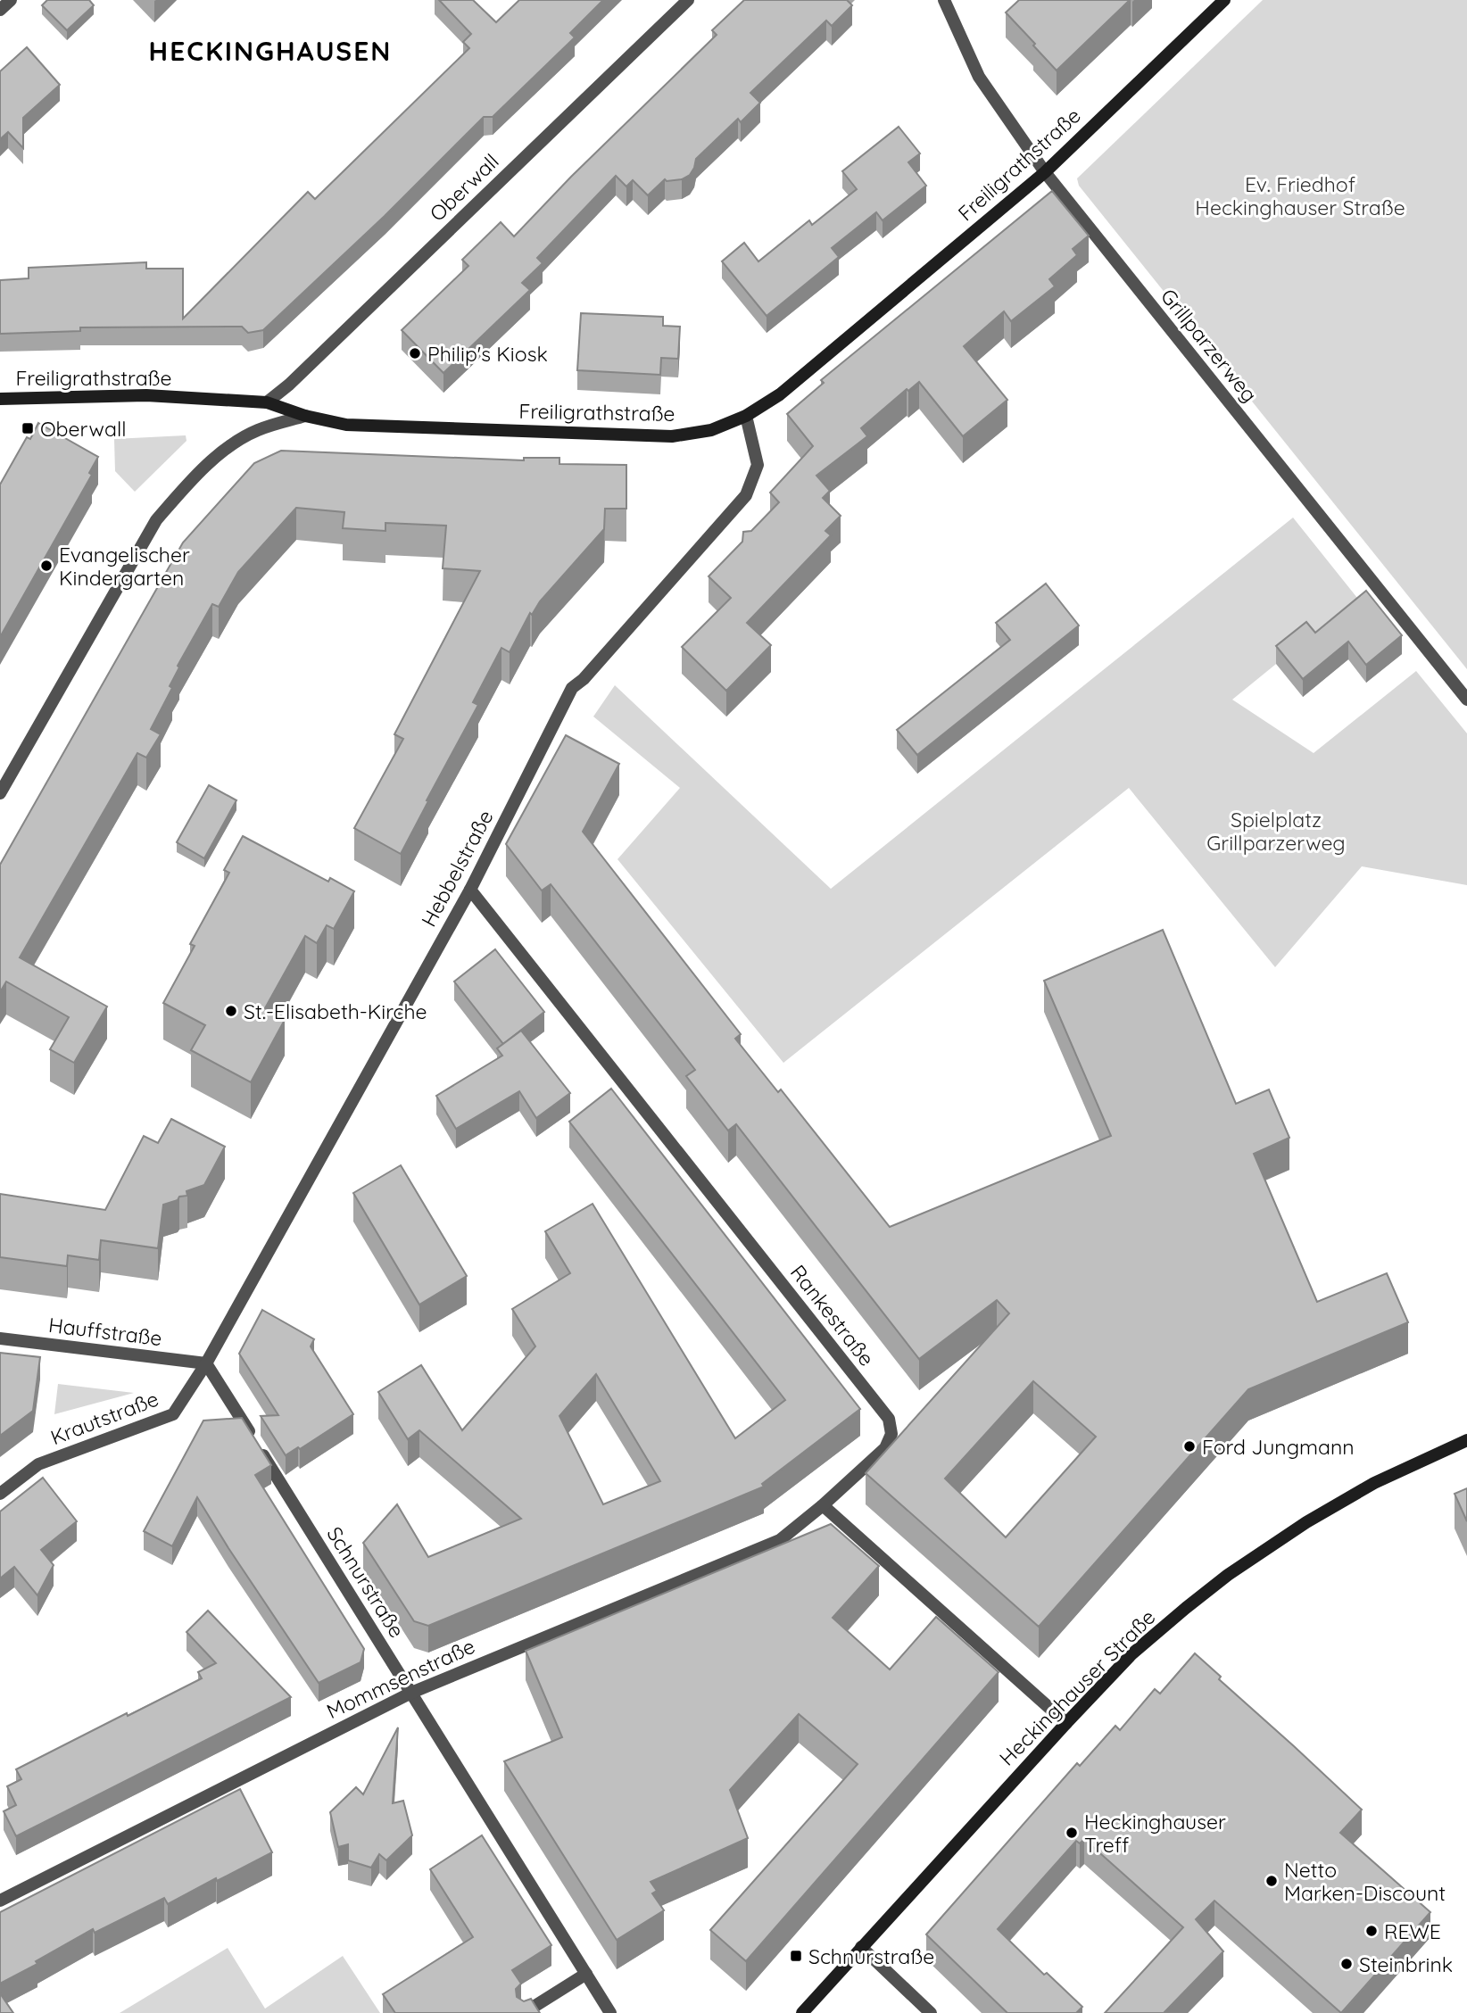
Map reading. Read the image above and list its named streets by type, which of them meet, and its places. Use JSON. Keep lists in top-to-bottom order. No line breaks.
{"streets":{"street":["Freiligrathstraße","Oberwall","Grillparzerweg","Hebbelstraße","Rankestraße","Hauffstraße","Krautstraße","Schnurstraße","Mommsenstraße","Heckinghauser Straße"]},"crossings":[["Freiligrathstraße","Oberwall"],["Freiligrathstraße","Grillparzerweg"],["Freiligrathstraße","Hebbelstraße"],["Hebbelstraße","Rankestraße"],["Hebbelstraße","Hauffstraße"],["Hebbelstraße","Krautstraße"],["Hebbelstraße","Schnurstraße"],["Rankestraße","Mommsenstraße"],["Hauffstraße","Krautstraße"],["Hauffstraße","Schnurstraße"],["Krautstraße","Schnurstraße"],["Schnurstraße","Mommsenstraße"]],"districts":["HECKINGHAUSEN"],"parks":["Ev. Friedhof Heckinghauser Straße","Spielplatz Grillparzerweg"],"places":{"other":["Philip's Kiosk","Evangelischer Kindergarten","St.-Elisabeth-Kirche","Ford Jungmann","Heckinghauser Treff","Netto Marken-Discount","REWE","Steinbrink"],"transit":["Oberwall","Schnurstraße"]}}
